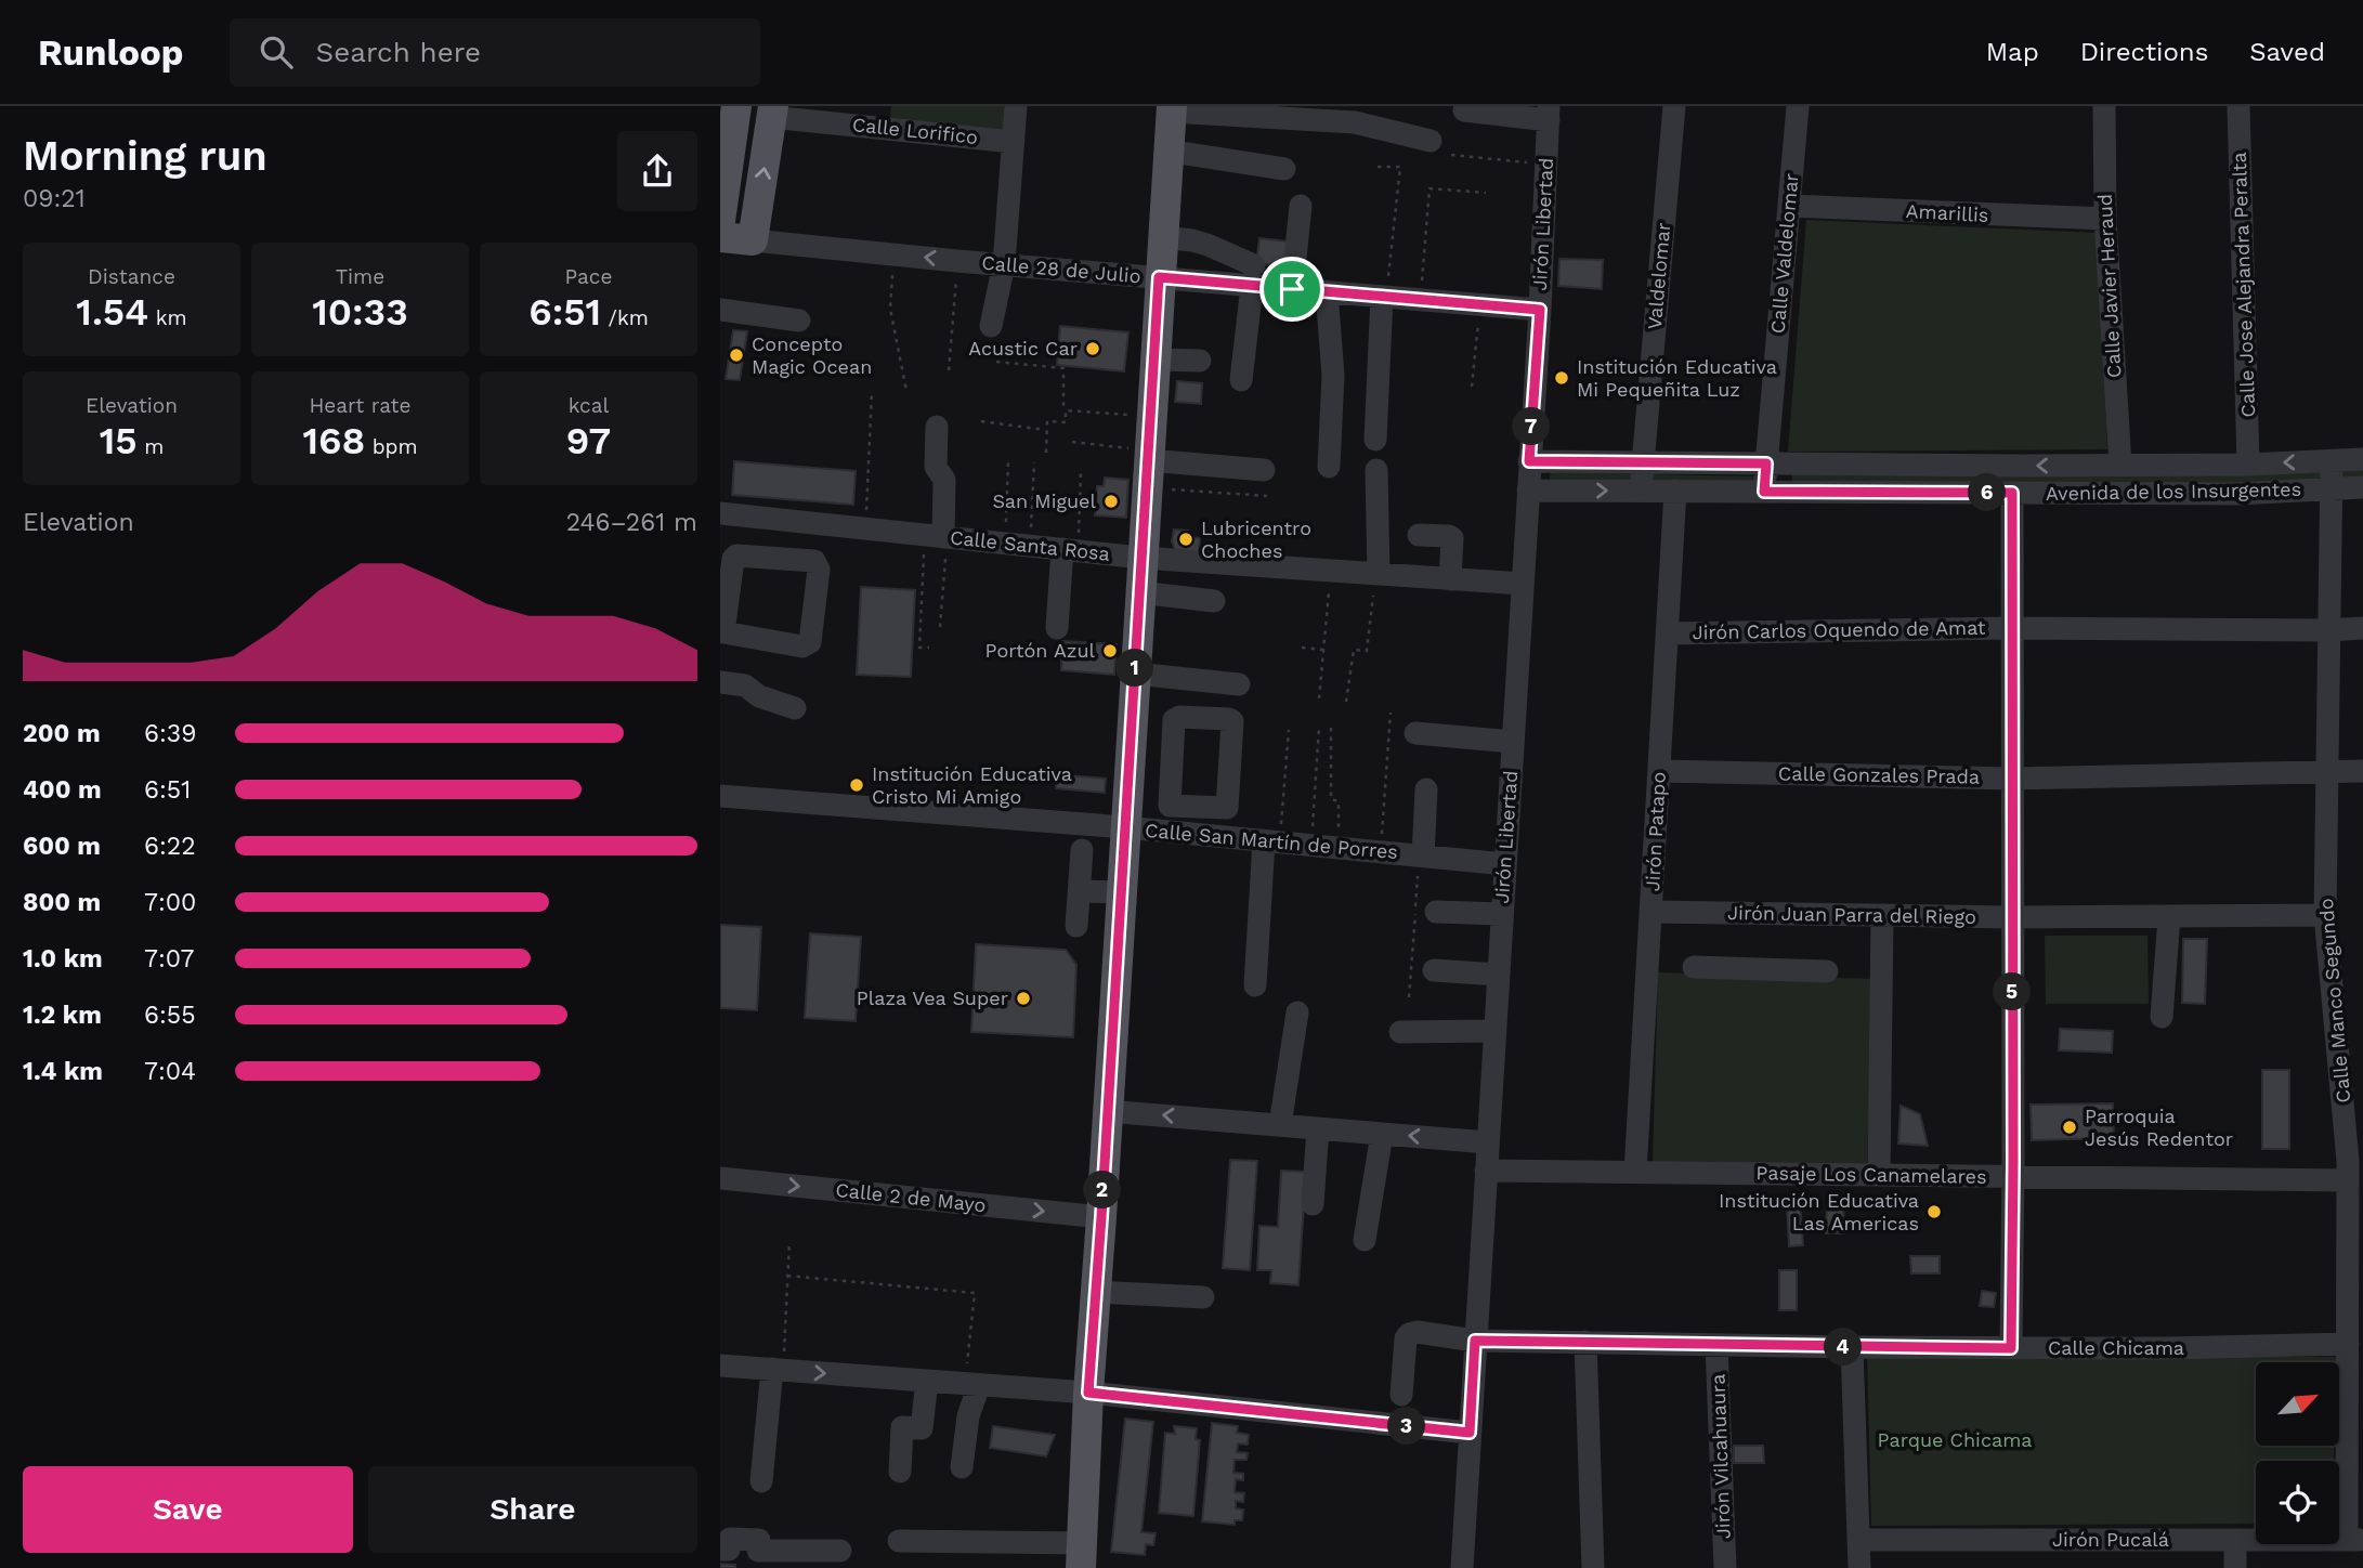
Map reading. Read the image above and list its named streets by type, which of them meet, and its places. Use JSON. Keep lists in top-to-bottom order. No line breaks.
{"streets":{"main road":["Calle 28 de Julio"],"street":["Calle Lorifico","Amarillis","Jirón Libertad","Calle Valdelomar","Valdelomar","Calle Jose Alejandra Peralta","Calle Javier Heraud","Avenida de los Insurgentes","Calle Santa Rosa","Jirón Carlos Oquendo de Amat","Calle Gonzales Prada","Jirón Patapo","Calle San Martín de Porres","Jirón Juan Parra del Riego","Calle Manco Segundo","Pasaje Los Canamelares","Calle 2 de Mayo","Calle Chicama","Jirón Vilcahuaura","Jirón Pucalá"]},"crossings":[["Amarillis","Calle Valdelomar"],["Amarillis","Calle Javier Heraud"],["Jirón Libertad","Calle 28 de Julio"],["Jirón Libertad","Avenida de los Insurgentes"],["Jirón Libertad","Calle Santa Rosa"],["Jirón Libertad","Calle San Martín de Porres"],["Jirón Libertad","Pasaje Los Canamelares"],["Jirón Libertad","Calle Chicama"],["Calle Valdelomar","Avenida de los Insurgentes"],["Valdelomar","Avenida de los Insurgentes"],["Calle Jose Alejandra Peralta","Avenida de los Insurgentes"],["Calle Javier Heraud","Avenida de los Insurgentes"],["Avenida de los Insurgentes","Jirón Patapo"],["Avenida de los Insurgentes","Calle Manco Segundo"],["Jirón Carlos Oquendo de Amat","Jirón Patapo"],["Jirón Carlos Oquendo de Amat","Calle Manco Segundo"],["Calle Gonzales Prada","Jirón Patapo"],["Calle Gonzales Prada","Calle Manco Segundo"],["Jirón Patapo","Jirón Juan Parra del Riego"],["Jirón Patapo","Pasaje Los Canamelares"],["Jirón Juan Parra del Riego","Calle Manco Segundo"],["Calle Manco Segundo","Pasaje Los Canamelares"],["Calle Manco Segundo","Calle Chicama"],["Calle Manco Segundo","Jirón Pucalá"],["Calle Chicama","Jirón Vilcahuaura"]],"parks":["Parque Chicama"],"places":["Acustic Car","Concepto Magic Ocean","Institución Educativa Mi Pequeñita Luz","San Miguel","Lubricentro Choches","Portón Azul","Institución Educativa Cristo Mi Amigo","Plaza Vea Super","Parroquia Jesús Redentor","Institución Educativa Las Americas"],"north":"top right","page":{"header":"Runloop","search":"Search here","nav":["Map","Directions","Saved"],"heading":["Morning run","09:21"],"stats":[["Distance","1.54 km"],["Time","10:33"],["Pace","6:51 /km"],["Elevation","15 m"],["Heart rate","168 bpm"],["kcal","97"]],"pins":["7","6","1","5","2","4","3"],"chart":["Elevation","246–261 m"],"list":[{"name":"200 m","note":"6:39"},{"name":"400 m","note":"6:51"},{"name":"600 m","note":"6:22"},{"name":"800 m","note":"7:00"},{"name":"1.0 km","note":"7:07"},{"name":"1.2 km","note":"6:55"},{"name":"1.4 km","note":"7:04"}],"buttons":["Save","Share"]}}
